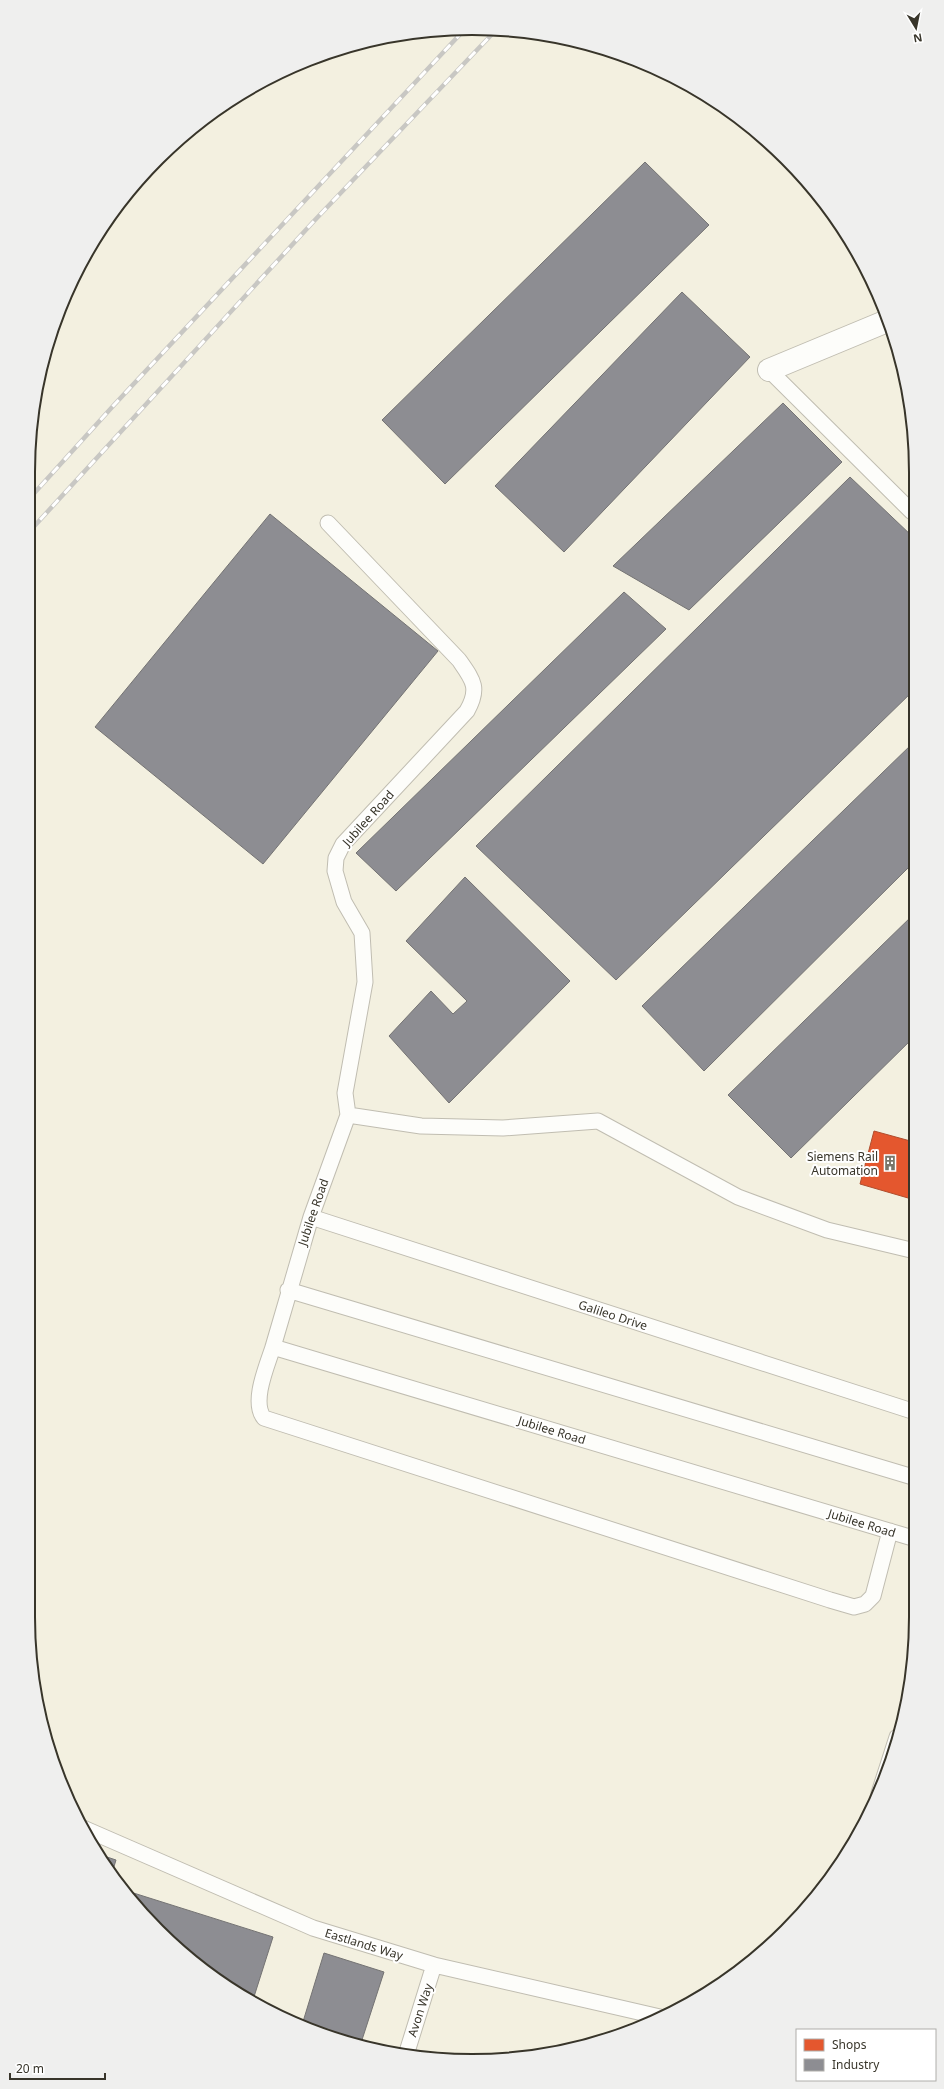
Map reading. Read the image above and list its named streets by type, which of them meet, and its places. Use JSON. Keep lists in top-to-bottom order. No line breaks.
{"streets":{"lane":["Jubilee Road","Galileo Drive","Eastlands Way","Avon Way"]},"crossings":[["Jubilee Road","Galileo Drive"],["Eastlands Way","Avon Way"]],"places":{"building":["Siemens Rail Automation"]},"legend":["Shops","Industry"],"scale_bar":"20 m","north":"bottom"}
